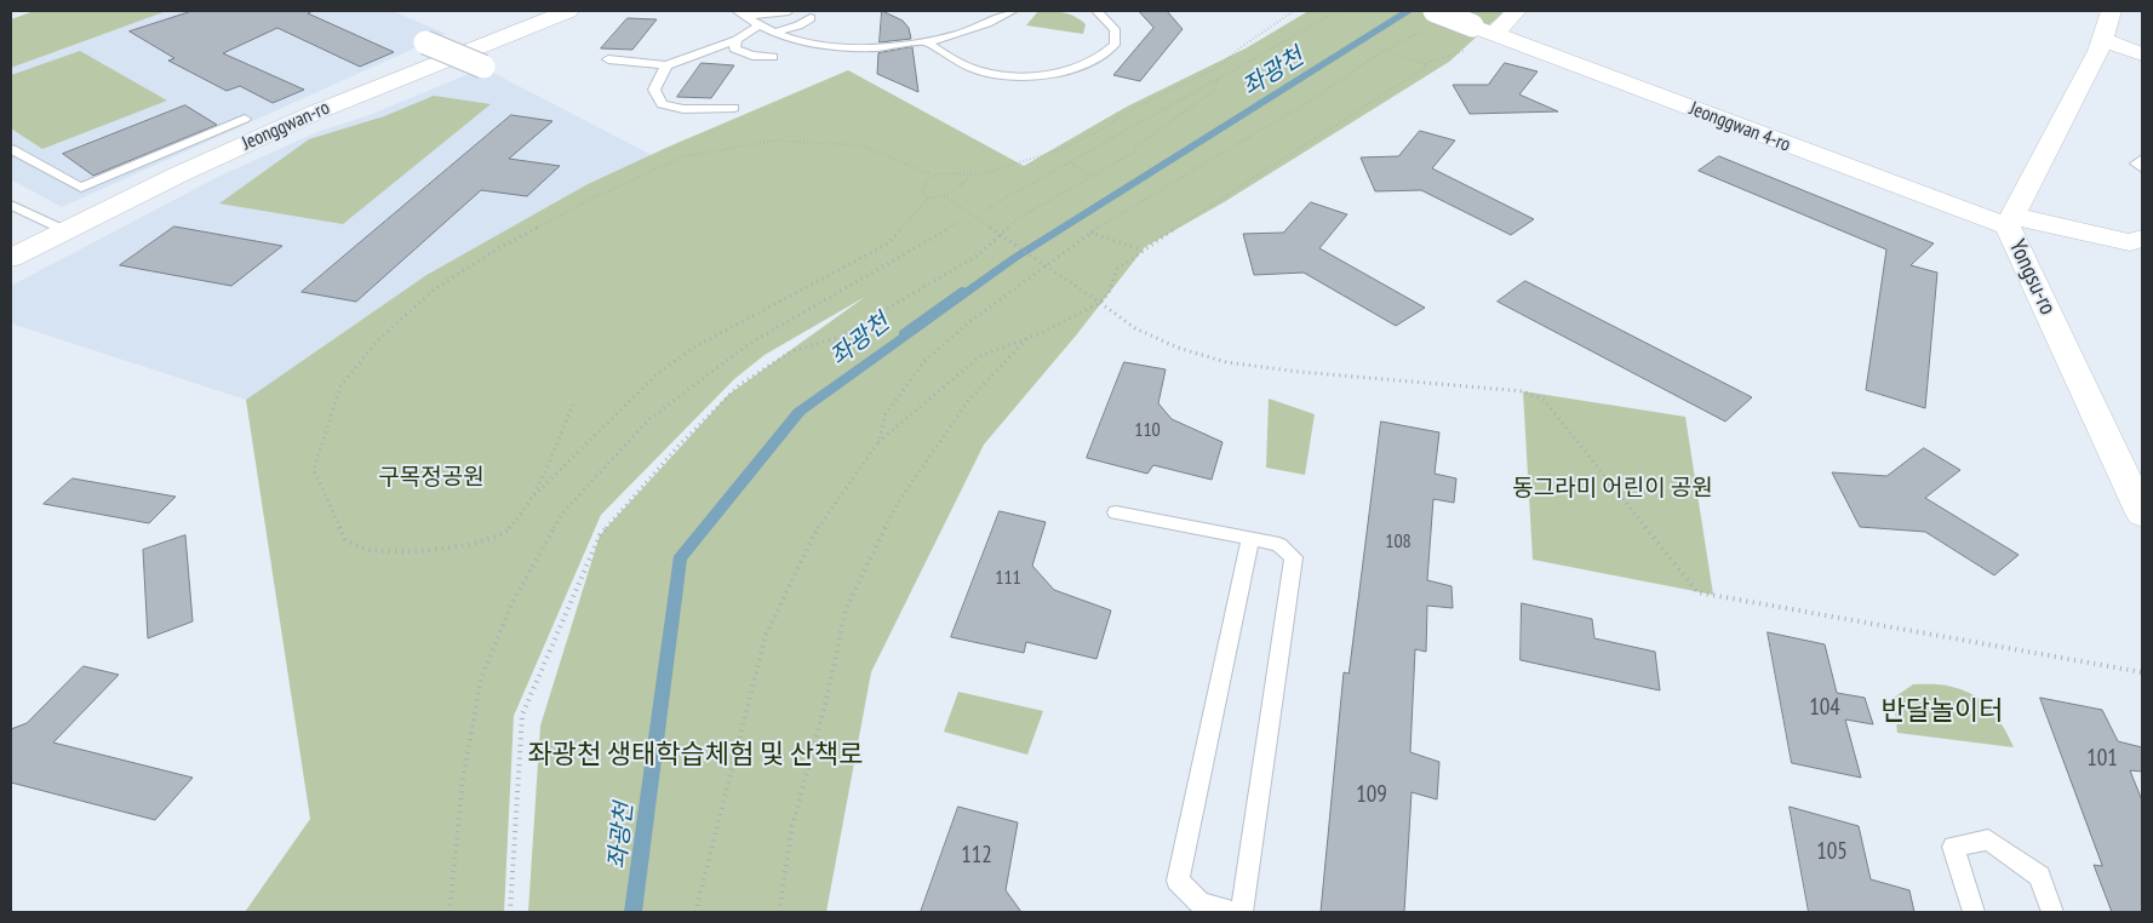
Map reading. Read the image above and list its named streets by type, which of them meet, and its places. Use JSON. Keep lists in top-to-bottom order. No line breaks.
{"streets":{"street":["Jeonggwan-ro","Jeonggwan 4-ro","Yongsu-ro"]},"crossings":[["Jeonggwan 4-ro","Yongsu-ro"]],"water":["좌광천"],"parks":["구목정공원","동그라미 어린이 공원","반달놀이터","좌광천 생태학습체험 및 산책로"],"house_numbers":["110","108","111","104","101","109","105","112"]}
